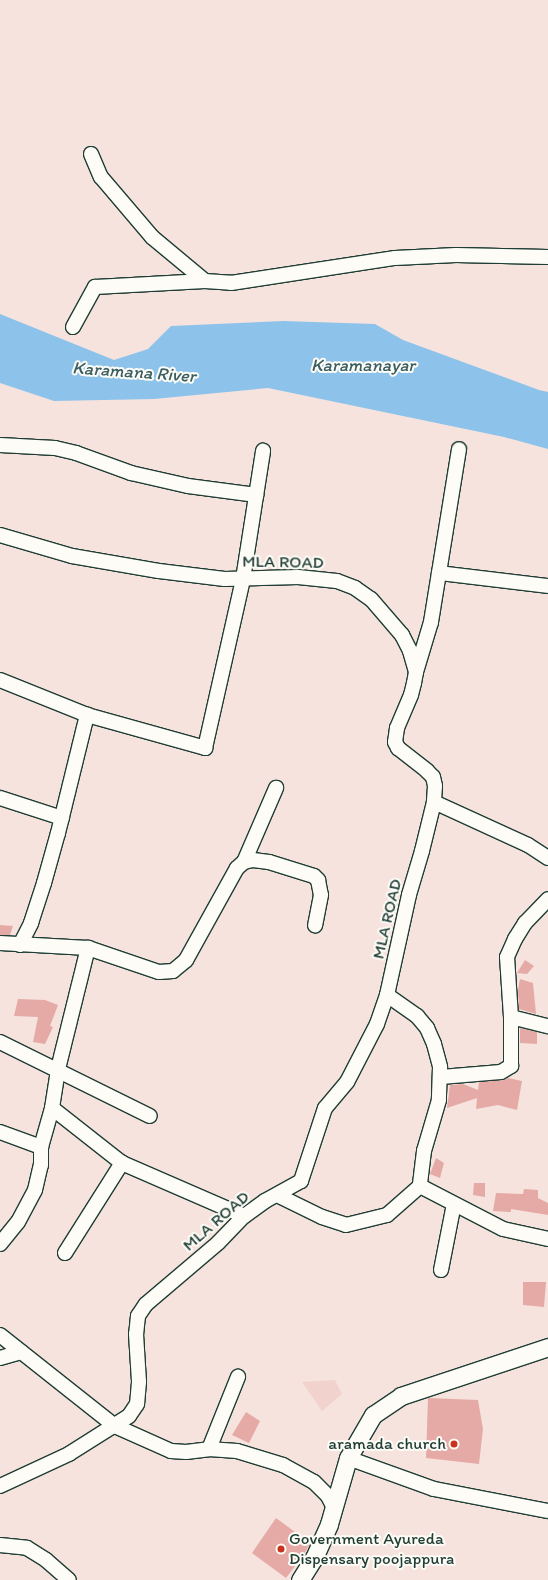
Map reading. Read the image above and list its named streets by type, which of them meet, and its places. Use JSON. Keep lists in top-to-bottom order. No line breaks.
{"streets":{"street":["MLA ROAD"]},"water":["Karamanayar","Karamana River"],"places":["aramada church","Government Ayureda Dispensary poojappura"]}
